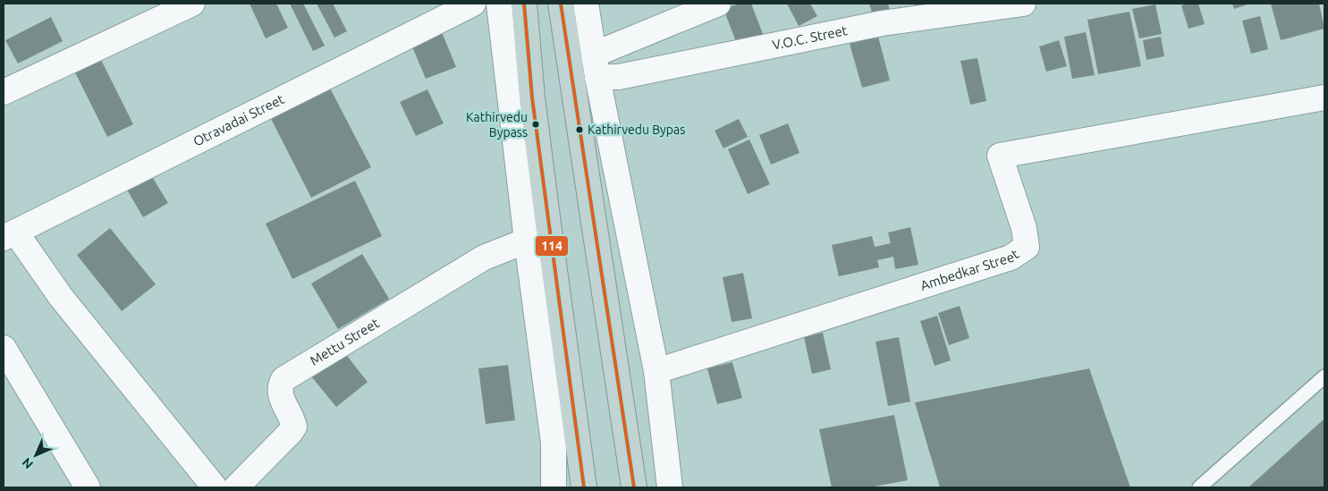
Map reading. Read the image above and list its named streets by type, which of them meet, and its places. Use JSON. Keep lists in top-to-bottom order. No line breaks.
{"streets":{"street":["V.O.C. Street","Otravadai Street","Ambedkar Street","Mettu Street"]},"places":["Kathirvedu Bypass","Kathirvedu Bypas"],"lines":["transit line 114"],"north":"bottom left"}
